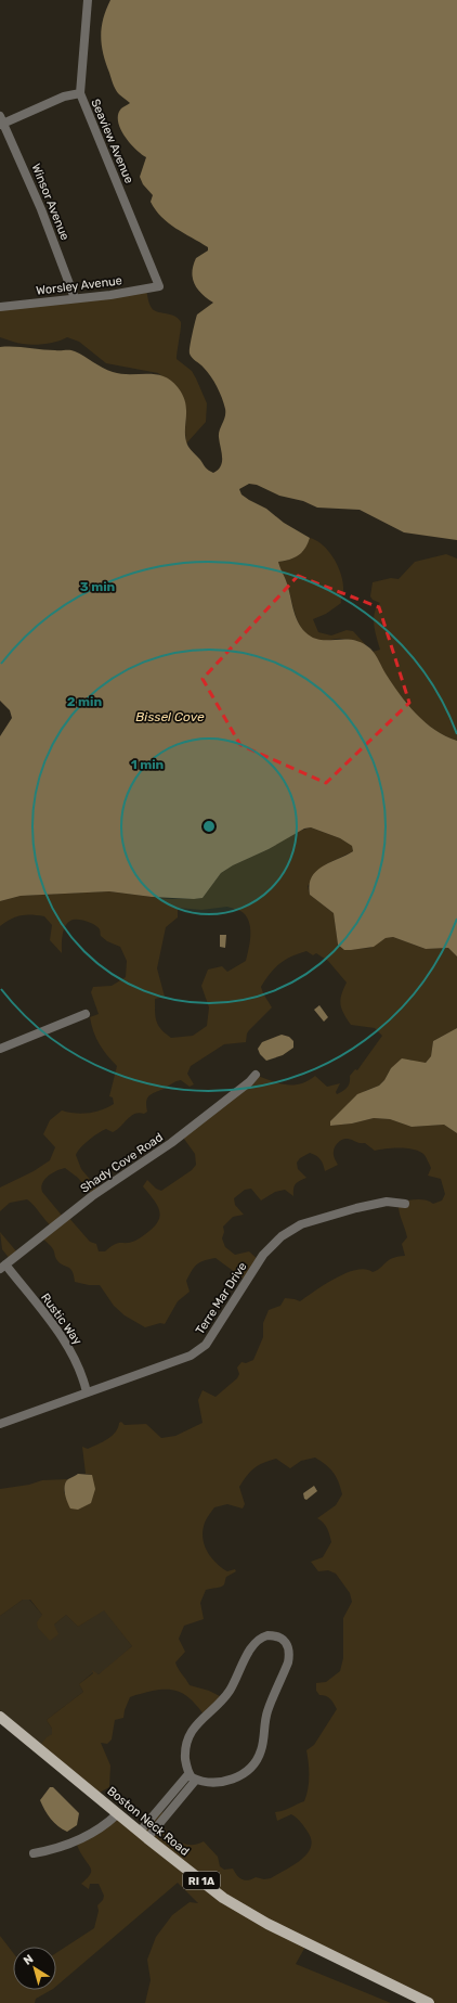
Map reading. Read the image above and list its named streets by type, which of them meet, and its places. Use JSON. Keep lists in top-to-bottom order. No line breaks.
{"streets":{"main road":["Boston Neck Road","RI 1A"],"street":["Seaview Avenue","Winsor Avenue","Worsley Avenue","Shady Cove Road","Terre Mar Drive","Rustic Way"]},"crossings":[["Seaview Avenue","Worsley Avenue"],["Winsor Avenue","Worsley Avenue"],["Shady Cove Road","Rustic Way"],["Terre Mar Drive","Rustic Way"]],"water":["Bissel Cove"],"north":"top left","rings":["3 min","2 min","1 min"]}
